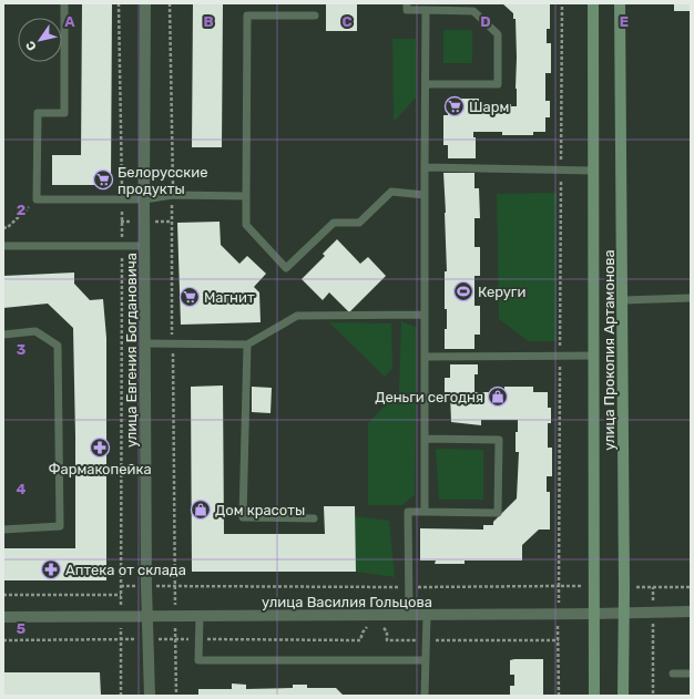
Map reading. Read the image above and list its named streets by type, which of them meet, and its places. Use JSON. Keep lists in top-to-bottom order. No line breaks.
{"streets":{"street":["улица Евгения Богдановича","улица Прокопия Артамонова","улица Василия Гольцова"]},"crossings":[["улица Евгения Богдановича","улица Василия Гольцова"],["улица Прокопия Артамонова","улица Василия Гольцова"]],"places":{"supermarket":["Шарм","Белорусские продукты","Магнит"],"sports":["Керуги"],"shop":["Деньги сегодня","Дом красоты"],"pharmacy":["Фармакопейка","Аптека от склада"]},"north":"bottom left","grid":{"columns":["A","B","C","D","E"],"rows":["2","3","4","5"]}}
